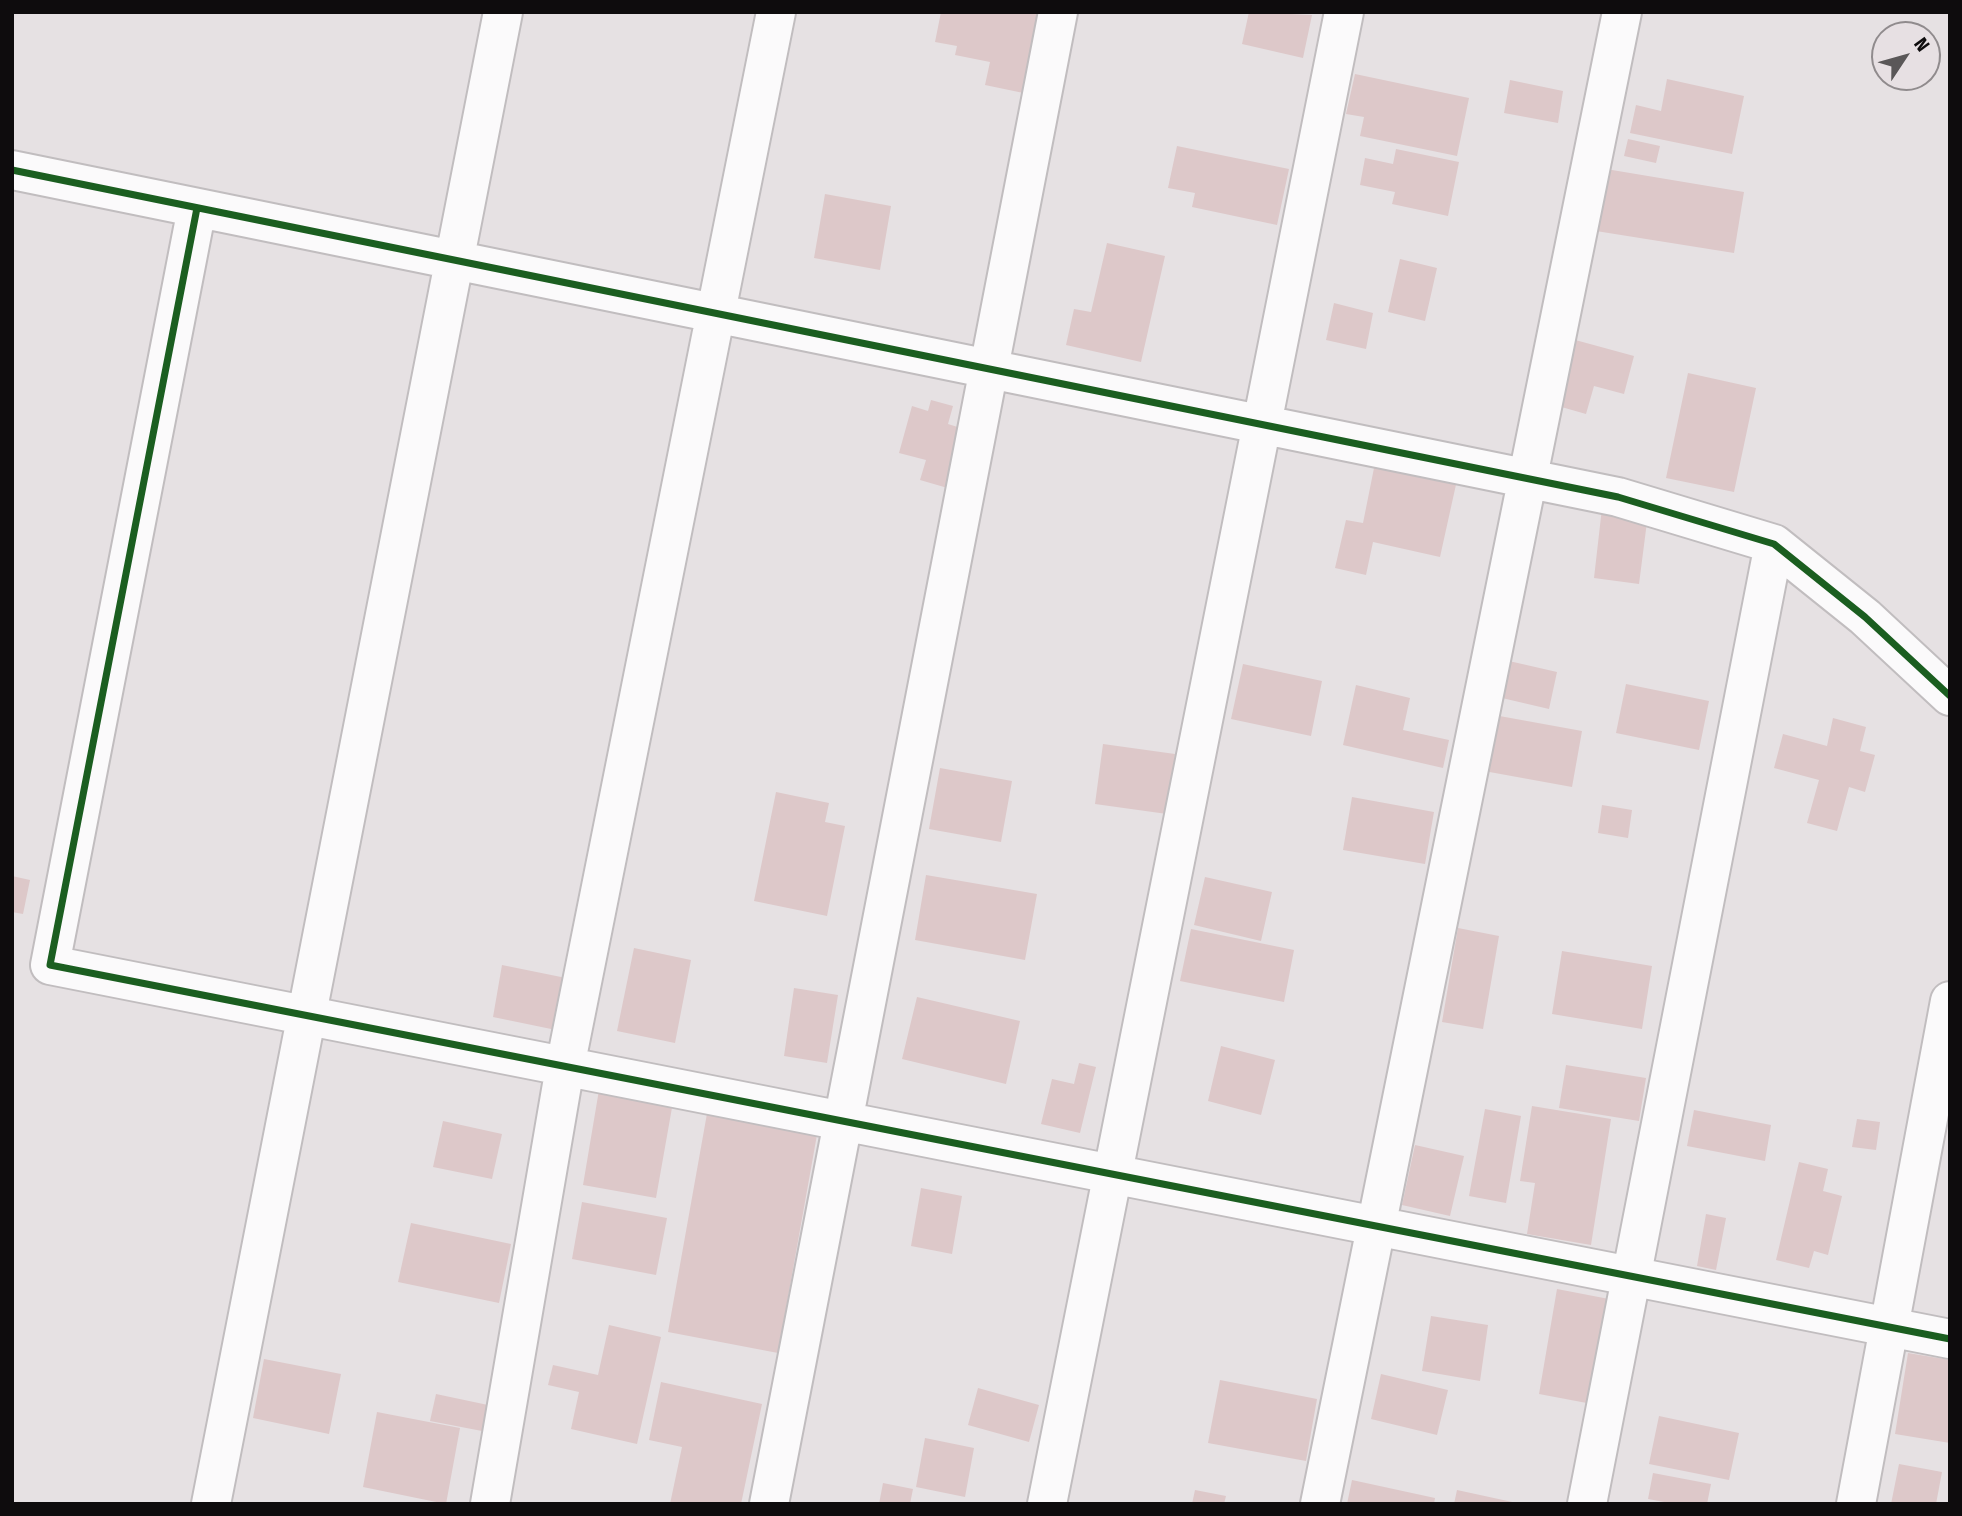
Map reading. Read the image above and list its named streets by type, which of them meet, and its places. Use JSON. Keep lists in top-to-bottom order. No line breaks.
{"north":"top right"}
